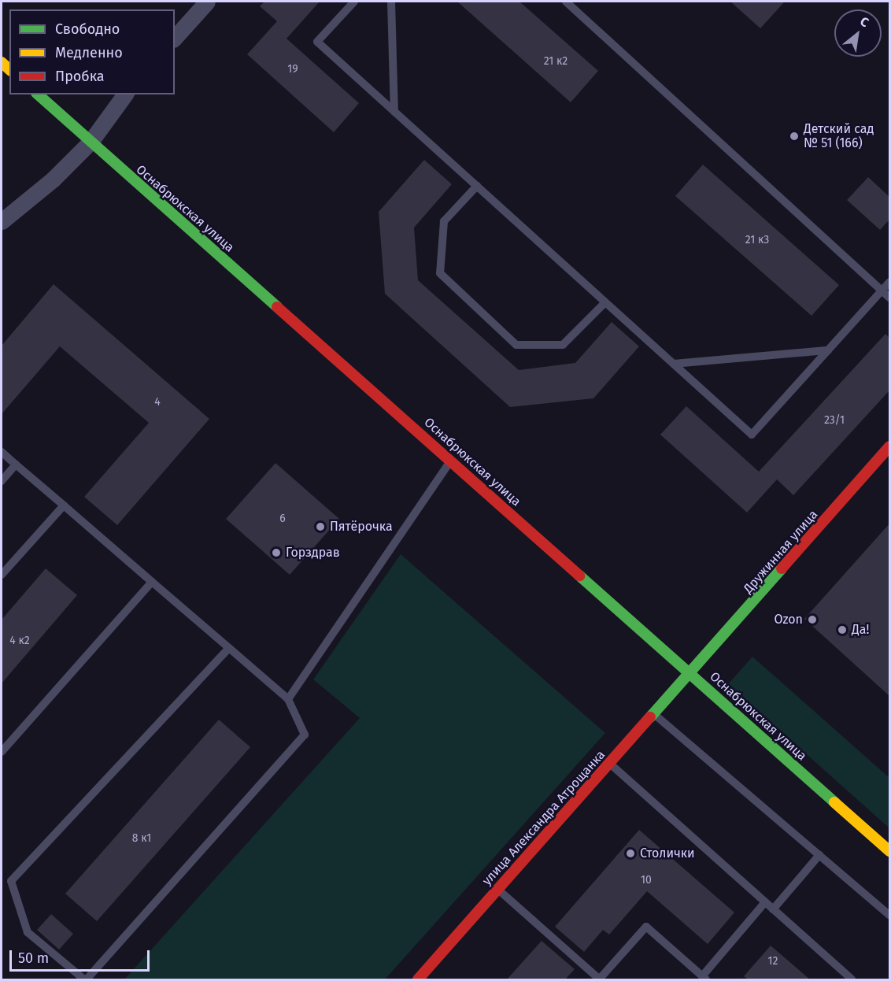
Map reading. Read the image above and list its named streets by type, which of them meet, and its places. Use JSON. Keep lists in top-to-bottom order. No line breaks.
{"streets":{"street":["Оснабрюкская улица","Дружинная улица","улица Александра Атрощанка"]},"crossings":[["Оснабрюкская улица","Дружинная улица"],["Оснабрюкская улица","улица Александра Атрощанка"],["Дружинная улица","улица Александра Атрощанка"]],"places":["Детский сад № 51 (166)","Пятёрочка","Горздрав","Ozon","Да!","Столички"],"house_numbers":["21 к2","19","21 к3","4","23/1","6","4 к2","8 к1","10","12"],"legend":["Свободно","Медленно","Пробка"],"scale_bar":"50 m","north":"top right"}
